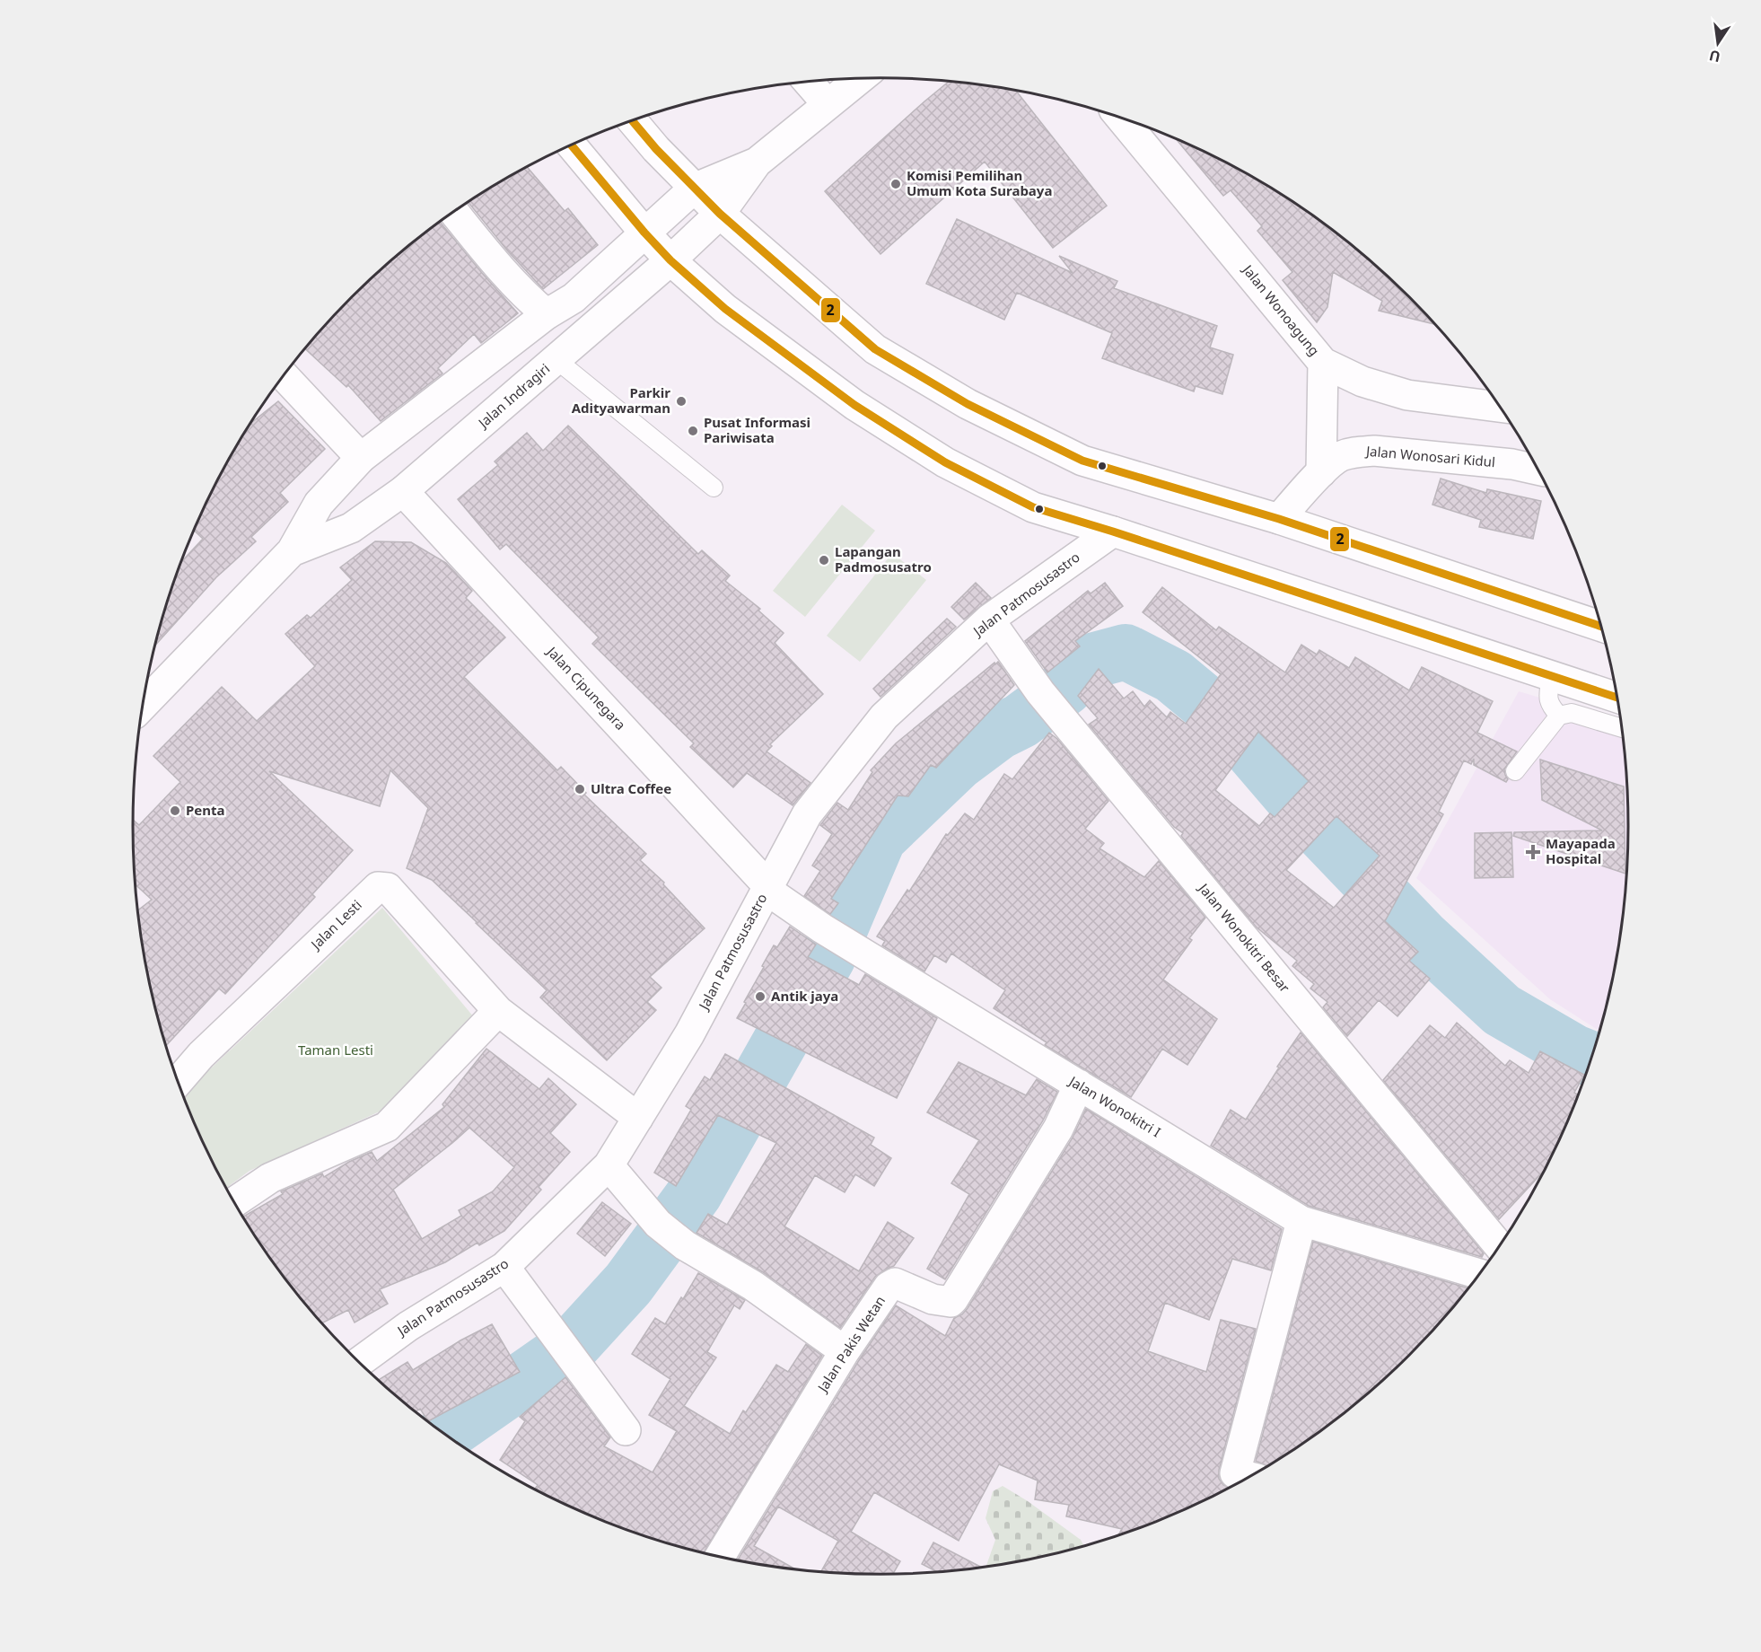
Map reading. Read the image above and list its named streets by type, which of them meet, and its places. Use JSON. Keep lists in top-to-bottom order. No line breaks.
{"streets":{"street":["Jalan Wonoagung","Jalan Indragiri","Jalan Wonosari Kidul","Jalan Patmosusastro","Jalan Cipunegara","Jalan Lesti","Jalan Wonokitri Besar","Jalan Wonokitri I","Jalan Pakis Wetan"]},"crossings":[["Jalan Indragiri","Jalan Cipunegara"],["Jalan Patmosusastro","Jalan Cipunegara"],["Jalan Patmosusastro","Jalan Lesti"],["Jalan Patmosusastro","Jalan Wonokitri Besar"],["Jalan Patmosusastro","Jalan Wonokitri I"],["Jalan Cipunegara","Jalan Wonokitri I"],["Jalan Wonokitri I","Jalan Pakis Wetan"]],"parks":["Taman Lesti"],"places":{"other":["Komisi Pemilihan Umum Kota Surabaya","Parkir Adityawarman","Pusat Informasi Pariwisata","Lapangan Padmosusatro","Ultra Coffee","Penta","Antik jaya"],"health":["Mayapada Hospital"]},"lines":["transit line 2"],"north":"bottom"}
